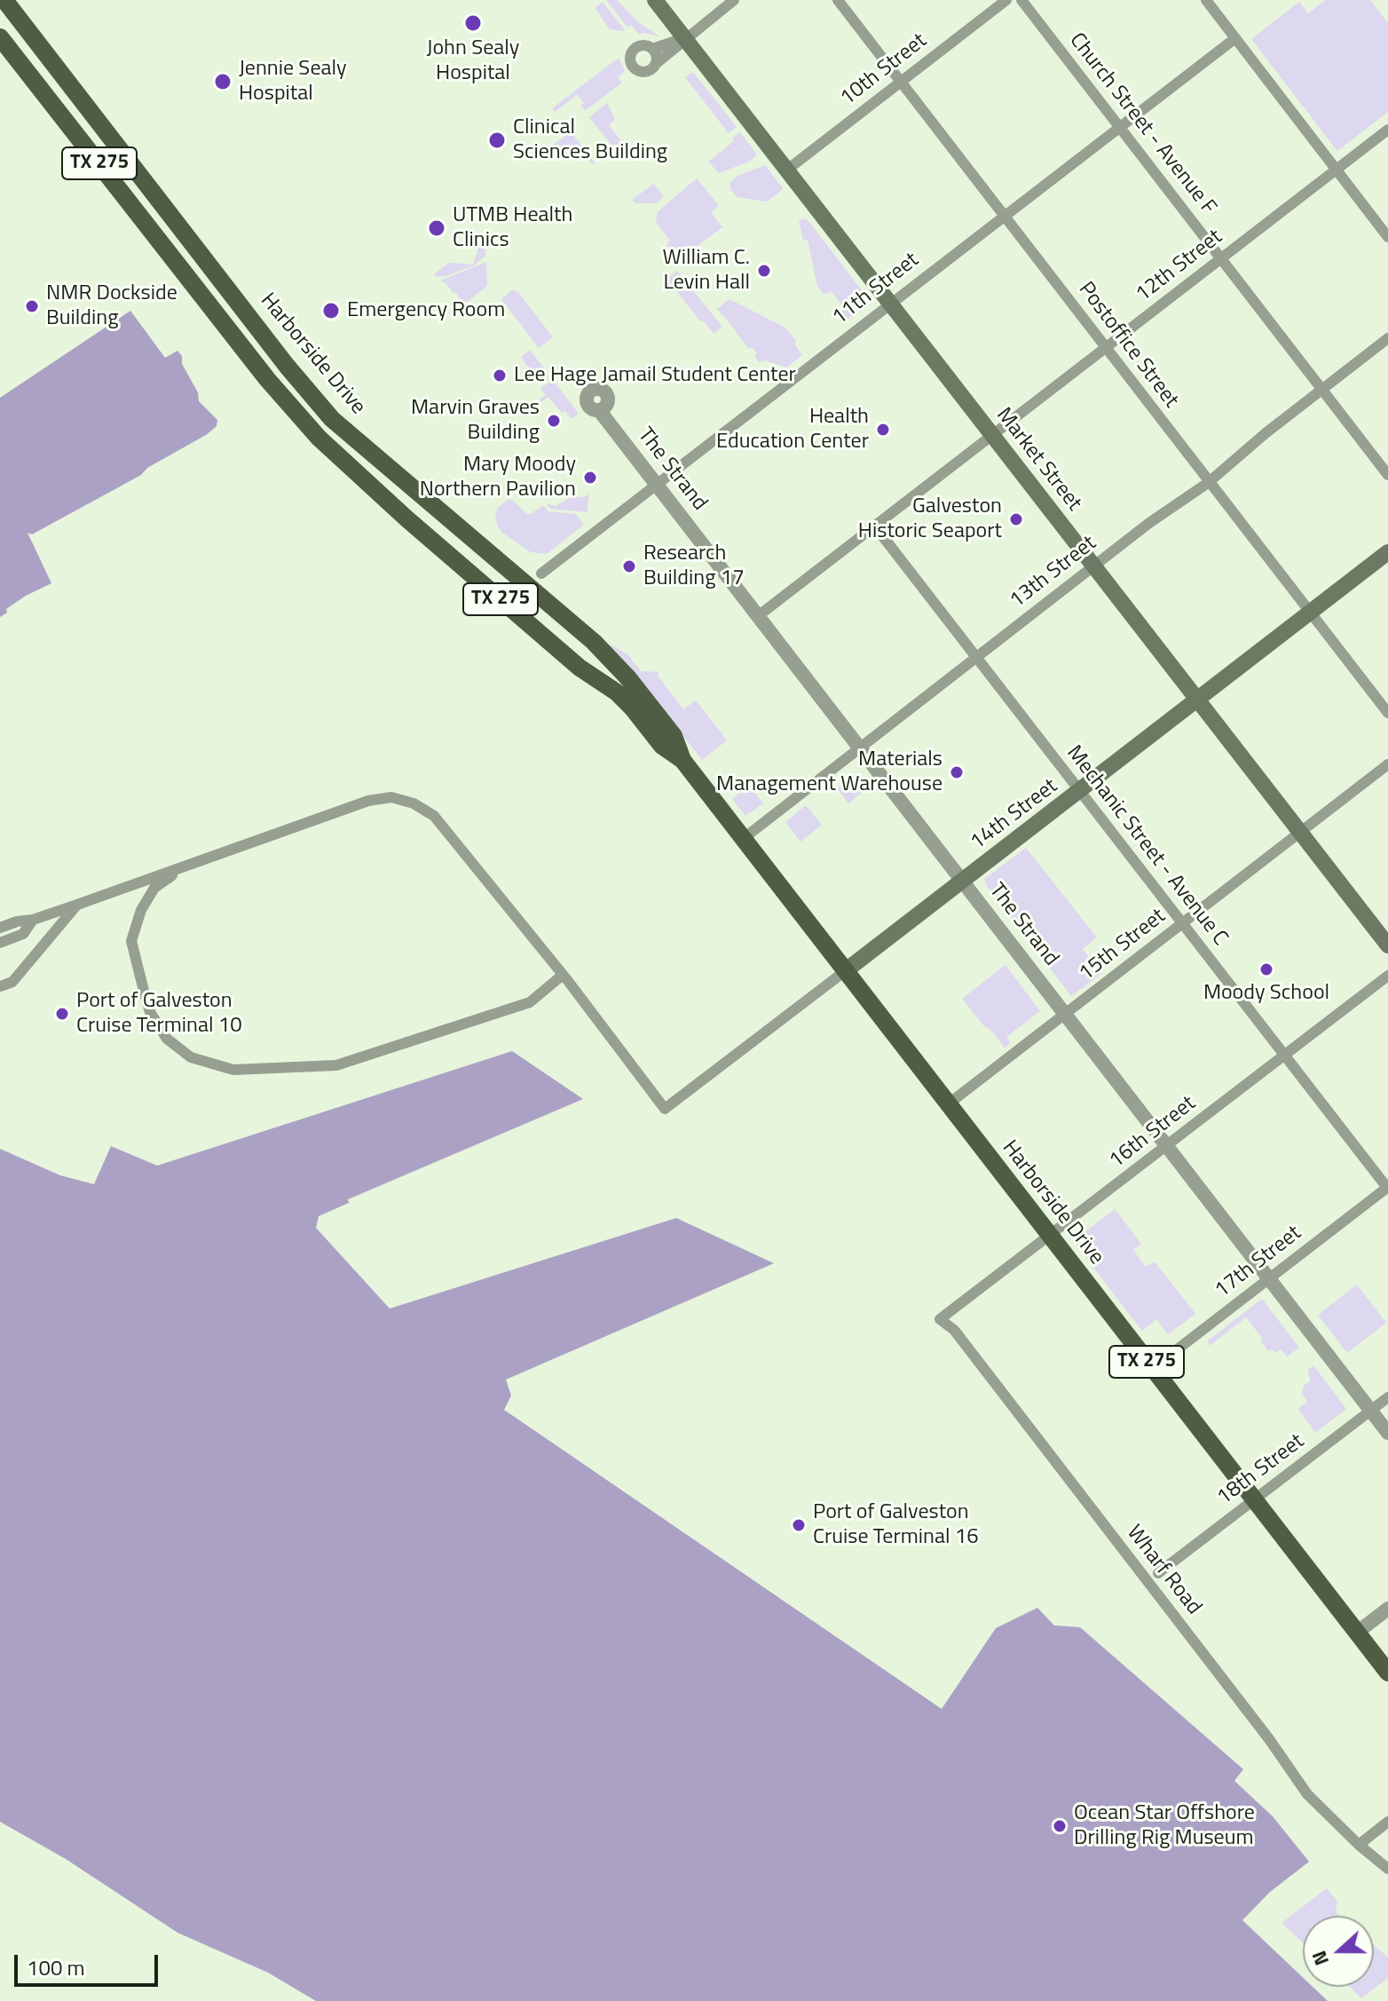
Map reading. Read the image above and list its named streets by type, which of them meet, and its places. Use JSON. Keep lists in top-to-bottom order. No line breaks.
{"streets":{"main road":["TX 275","Harborside Drive","Market Street","14th Street"],"street":["10th Street","Church Street - Avenue F","12th Street","11th Street","Postoffice Street","The Strand","13th Street","Mechanic Street - Avenue C","15th Street","16th Street","17th Street","18th Street","Wharf Road"]},"crossings":[["10th Street","Postoffice Street"],["10th Street","Market Street"],["Church Street - Avenue F","12th Street"],["Church Street - Avenue F","11th Street"],["Church Street - Avenue F","13th Street"],["12th Street","Postoffice Street"],["12th Street","Market Street"],["12th Street","The Strand"],["12th Street","Mechanic Street - Avenue C"],["11th Street","Postoffice Street"],["11th Street","Market Street"],["11th Street","The Strand"],["Postoffice Street","13th Street"],["Postoffice Street","14th Street"],["Harborside Drive","13th Street"],["Harborside Drive","14th Street"],["Harborside Drive","15th Street"],["Harborside Drive","16th Street"],["Harborside Drive","17th Street"],["Harborside Drive","18th Street"],["Market Street","13th Street"],["Market Street","14th Street"],["Market Street","15th Street"],["The Strand","13th Street"],["The Strand","14th Street"],["The Strand","15th Street"],["The Strand","16th Street"],["The Strand","17th Street"],["The Strand","18th Street"],["13th Street","Mechanic Street - Avenue C"],["14th Street","Mechanic Street - Avenue C"],["Mechanic Street - Avenue C","15th Street"],["Mechanic Street - Avenue C","16th Street"],["Mechanic Street - Avenue C","17th Street"],["16th Street","Wharf Road"]],"places":["John Sealy Hospital","Jennie Sealy Hospital","Clinical Sciences Building","UTMB Health Clinics","William C. Levin Hall","NMR Dockside Building","Emergency Room","Lee Hage Jamail Student Center","Marvin Graves Building","Health Education Center","Mary Moody Northern Pavilion","Galveston Historic Seaport","Research Building 17","Materials Management Warehouse","Moody School","Port of Galveston Cruise Terminal 10","Port of Galveston Cruise Terminal 16","Ocean Star Offshore Drilling Rig Museum"],"scale_bar":"100 m","north":"left"}
